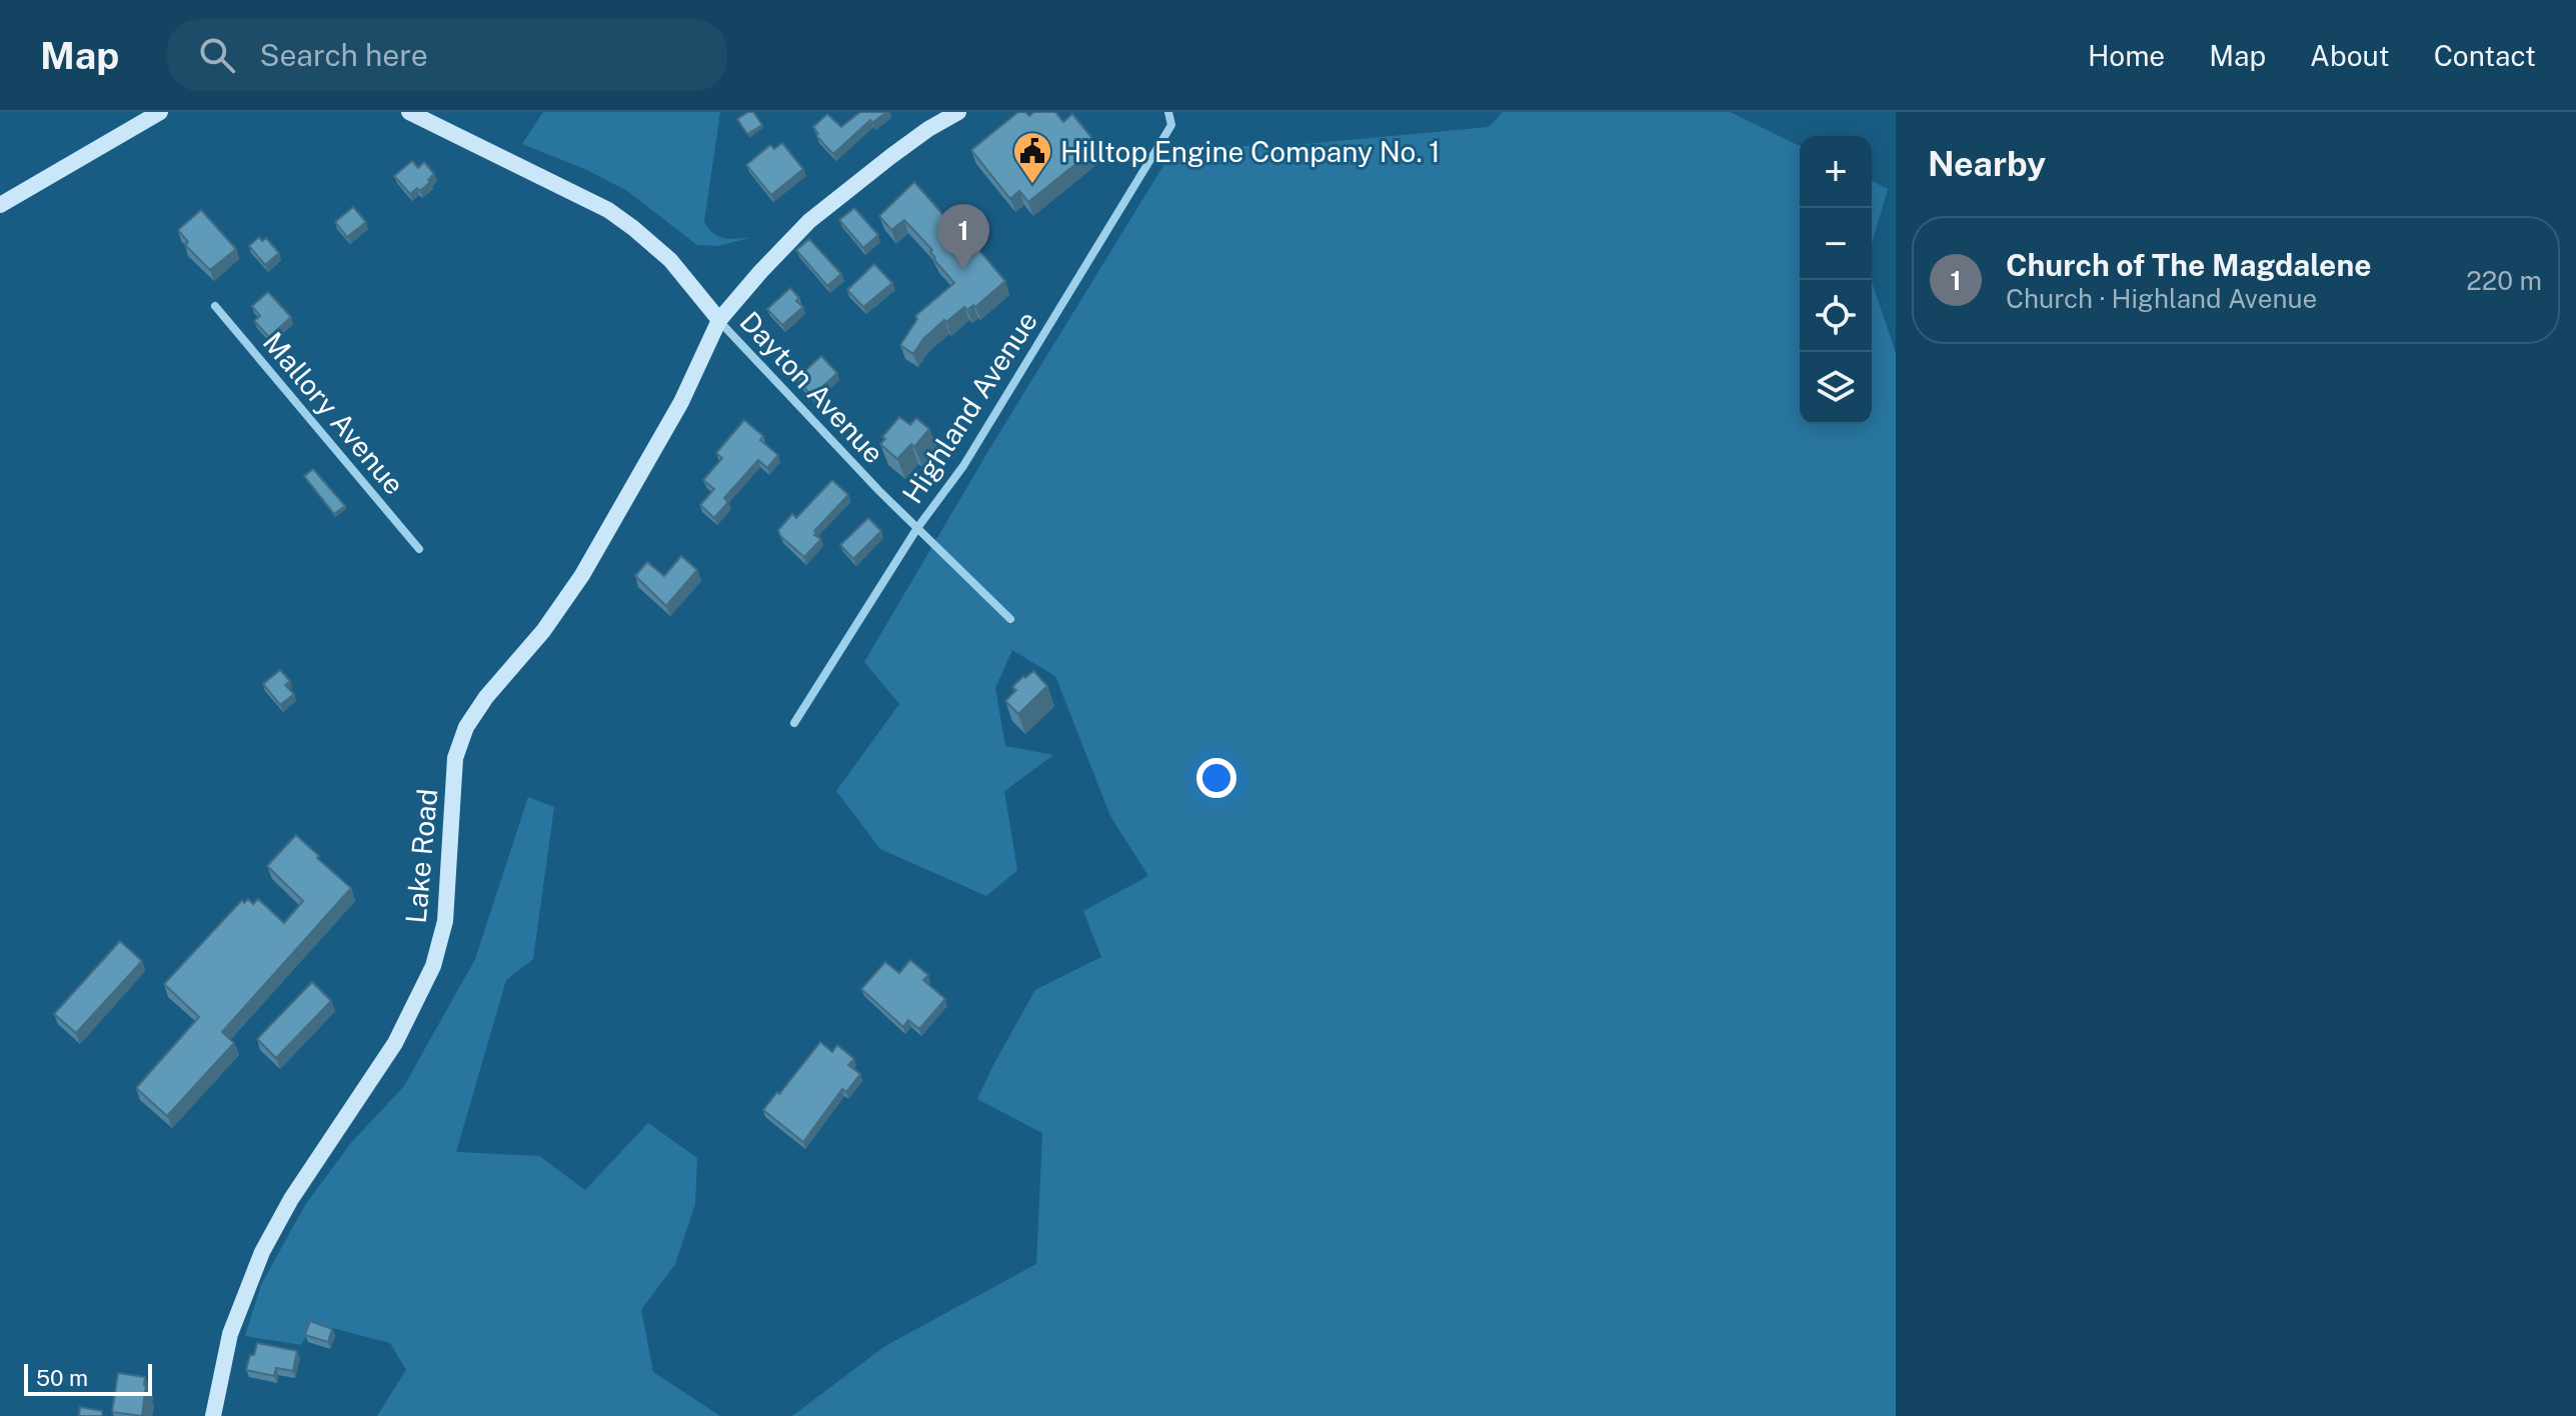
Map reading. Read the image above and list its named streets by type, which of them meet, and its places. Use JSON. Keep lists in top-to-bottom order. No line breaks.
{"streets":{"street":["Dayton Avenue","Highland Avenue","Mallory Avenue","Lake Road"]},"crossings":[["Dayton Avenue","Highland Avenue"],["Dayton Avenue","Lake Road"]],"places":{"public building":["Hilltop Engine Company No. 1"]},"scale_bar":"50 m","page":{"header":"Map","search":"Search here","nav":["Home","Map","About","Contact"],"heading":"Nearby","map_buttons":["+","−"],"pins":"1","list":[{"mark":"1","name":"Church of The Magdalene","note":"Church · Highland Avenue","value":"220 m"}],"scale":"50 m"}}
